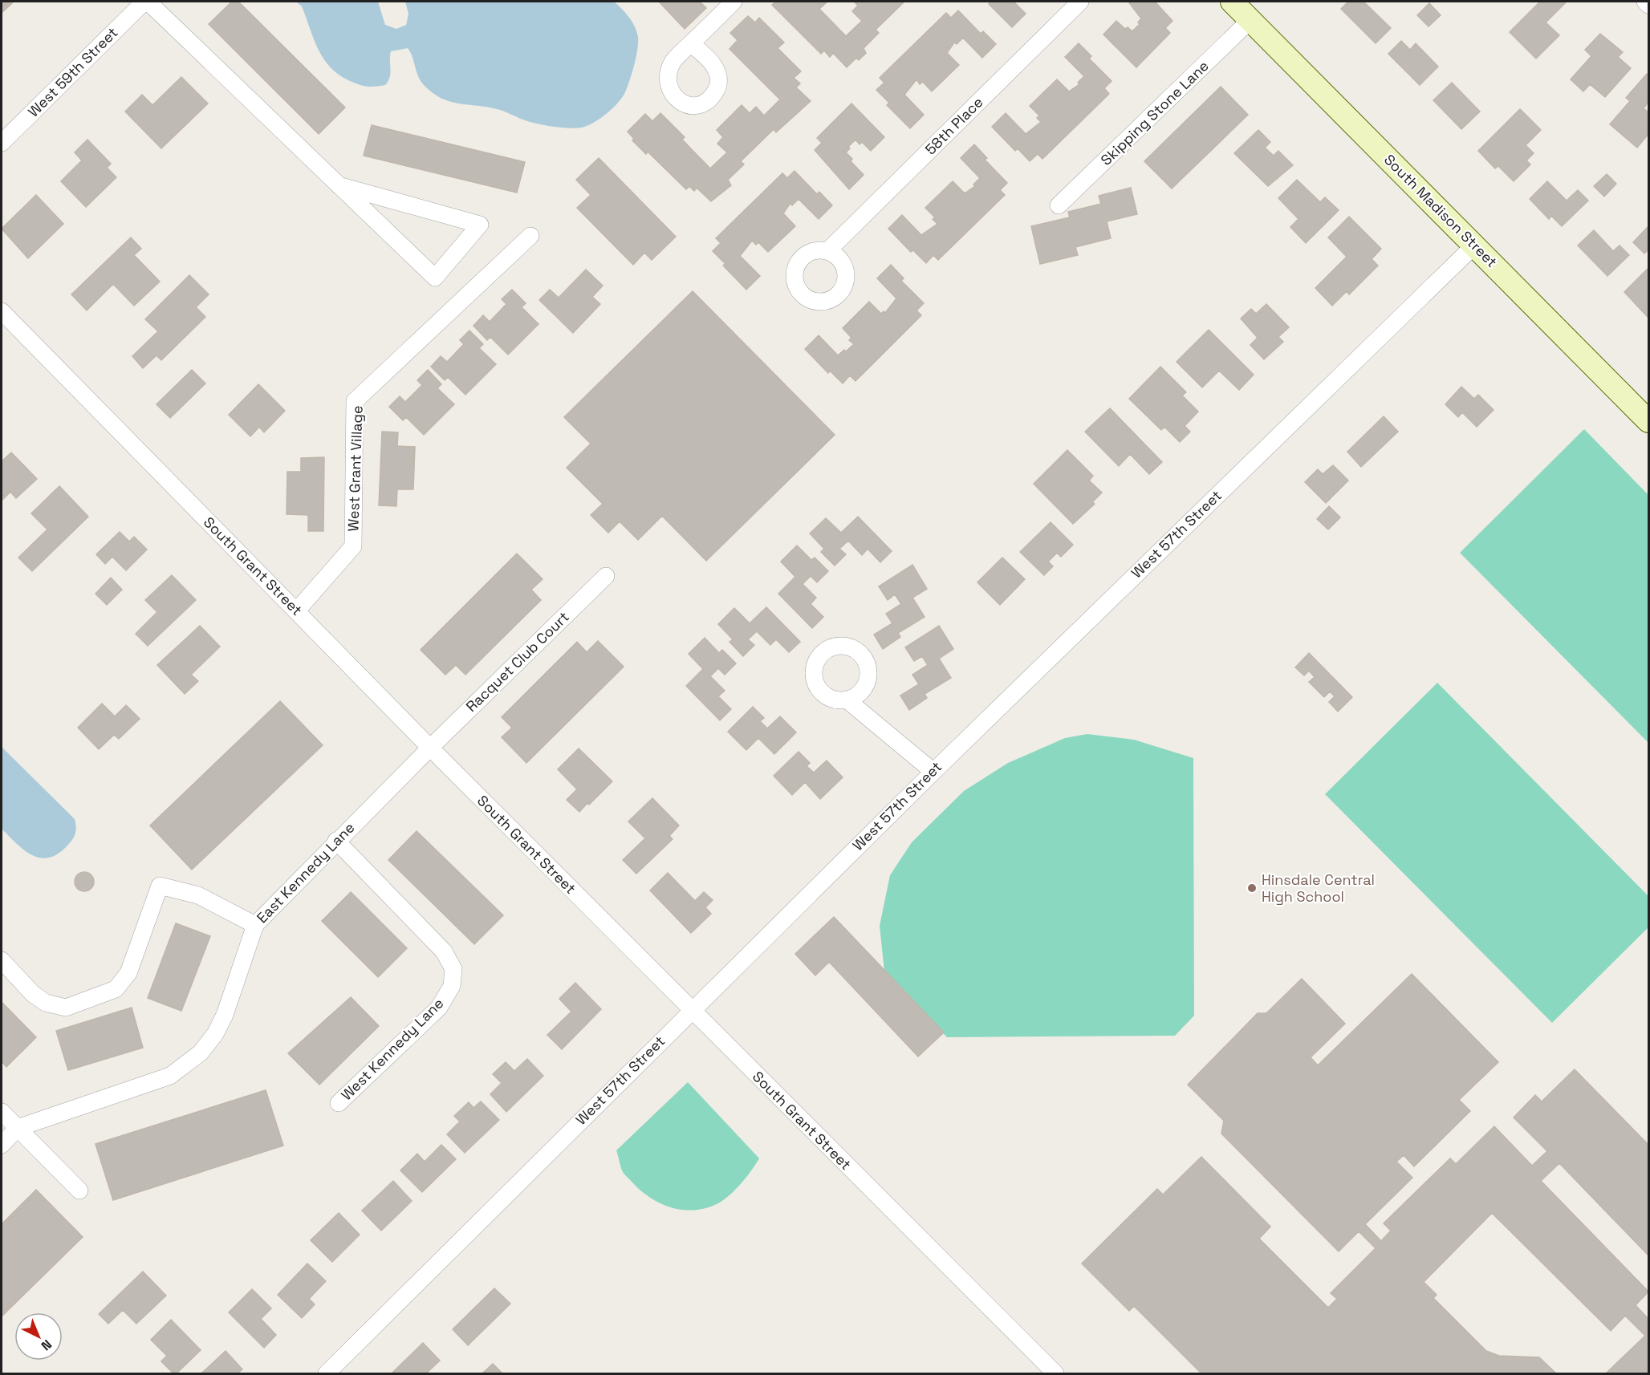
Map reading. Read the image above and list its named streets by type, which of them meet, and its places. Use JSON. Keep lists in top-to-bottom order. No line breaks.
{"streets":{"street":["West 59th Street","Skipping Stone Lane","58th Place","South Madison Street","West Grant Village","West 57th Street","South Grant Street","Racquet Club Court","East Kennedy Lane","West Kennedy Lane"]},"crossings":[["Skipping Stone Lane","South Madison Street"],["South Madison Street","West 57th Street"],["West Grant Village","South Grant Street"],["West 57th Street","South Grant Street"],["South Grant Street","Racquet Club Court"],["South Grant Street","East Kennedy Lane"],["Racquet Club Court","East Kennedy Lane"],["East Kennedy Lane","West Kennedy Lane"]],"places":["Hinsdale Central High School"],"north":"bottom right"}
